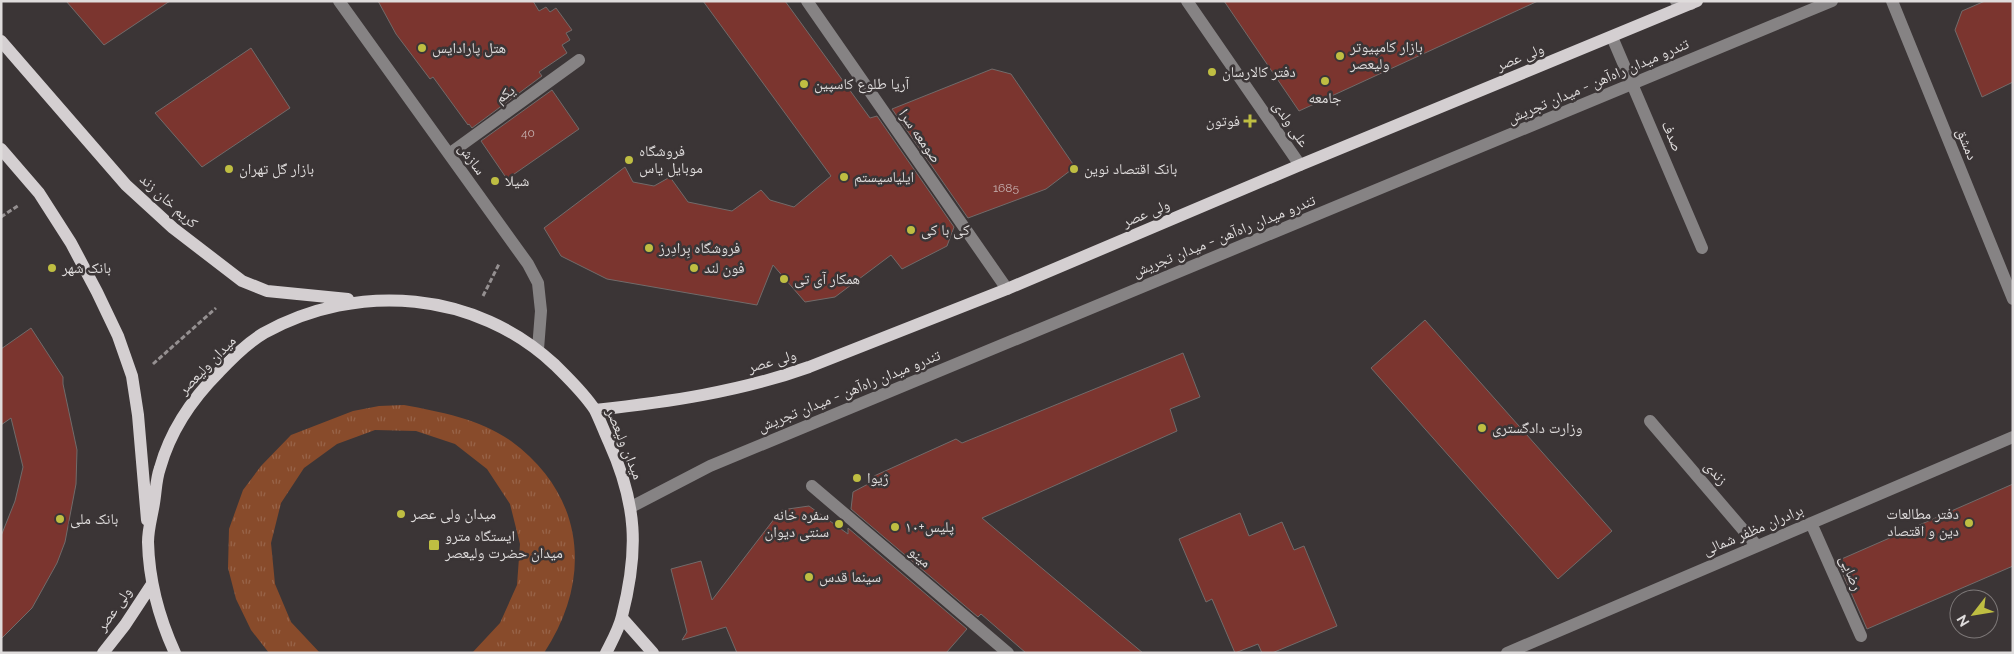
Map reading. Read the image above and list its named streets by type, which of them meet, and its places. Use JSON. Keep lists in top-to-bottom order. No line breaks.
{"streets":{"main road":["ولی عصر","کریم خان زند","میدان ولیعصر"],"street":["تندرو میدان راه‌آهن - میدان تجریش","یکم","علی ولدی","صومعه سرا","صدف","دمشق","سازش","زندی","برادران مظفر شمالی","مینو","رضایی"]},"crossings":[["ولی عصر","علی ولدی"],["ولی عصر","صومعه سرا"],["ولی عصر","صدف"],["ولی عصر","میدان ولیعصر"],["تندرو میدان راه‌آهن - میدان تجریش","صدف"],["تندرو میدان راه‌آهن - میدان تجریش","میدان ولیعصر"],["یکم","سازش"],["سازش","میدان ولیعصر"],["کریم خان زند","میدان ولیعصر"],["زندی","برادران مظفر شمالی"],["برادران مظفر شمالی","رضایی"]],"places":{"other":["هتل پارادایس","بازار کامپیوتر ولیعصر","دفتر کالارسان","جامعه","آریا طلوع کاسپین","فروشگاه موبایل یاس","بازار گل تهران","بانک اقتصاد نوین","ایلیاسیستم","شیلا","کی با کی","فروشگاه بِرادِرز","بانک شهر","فون لند","همکار آی تی","وزارت دادگستری","ژیوا","میدان ولی عصر","بانک ملی","دفتر مطالعات دین و اقتصاد","سفره خانه سنتی دیوان","پلیس+۱۰","سینما قدس"],"health":["فوتون"],"transit":["ایستگاه مترو میدان حضرت ولیعصر"]},"house_numbers":["40","1685"],"north":"bottom left"}
